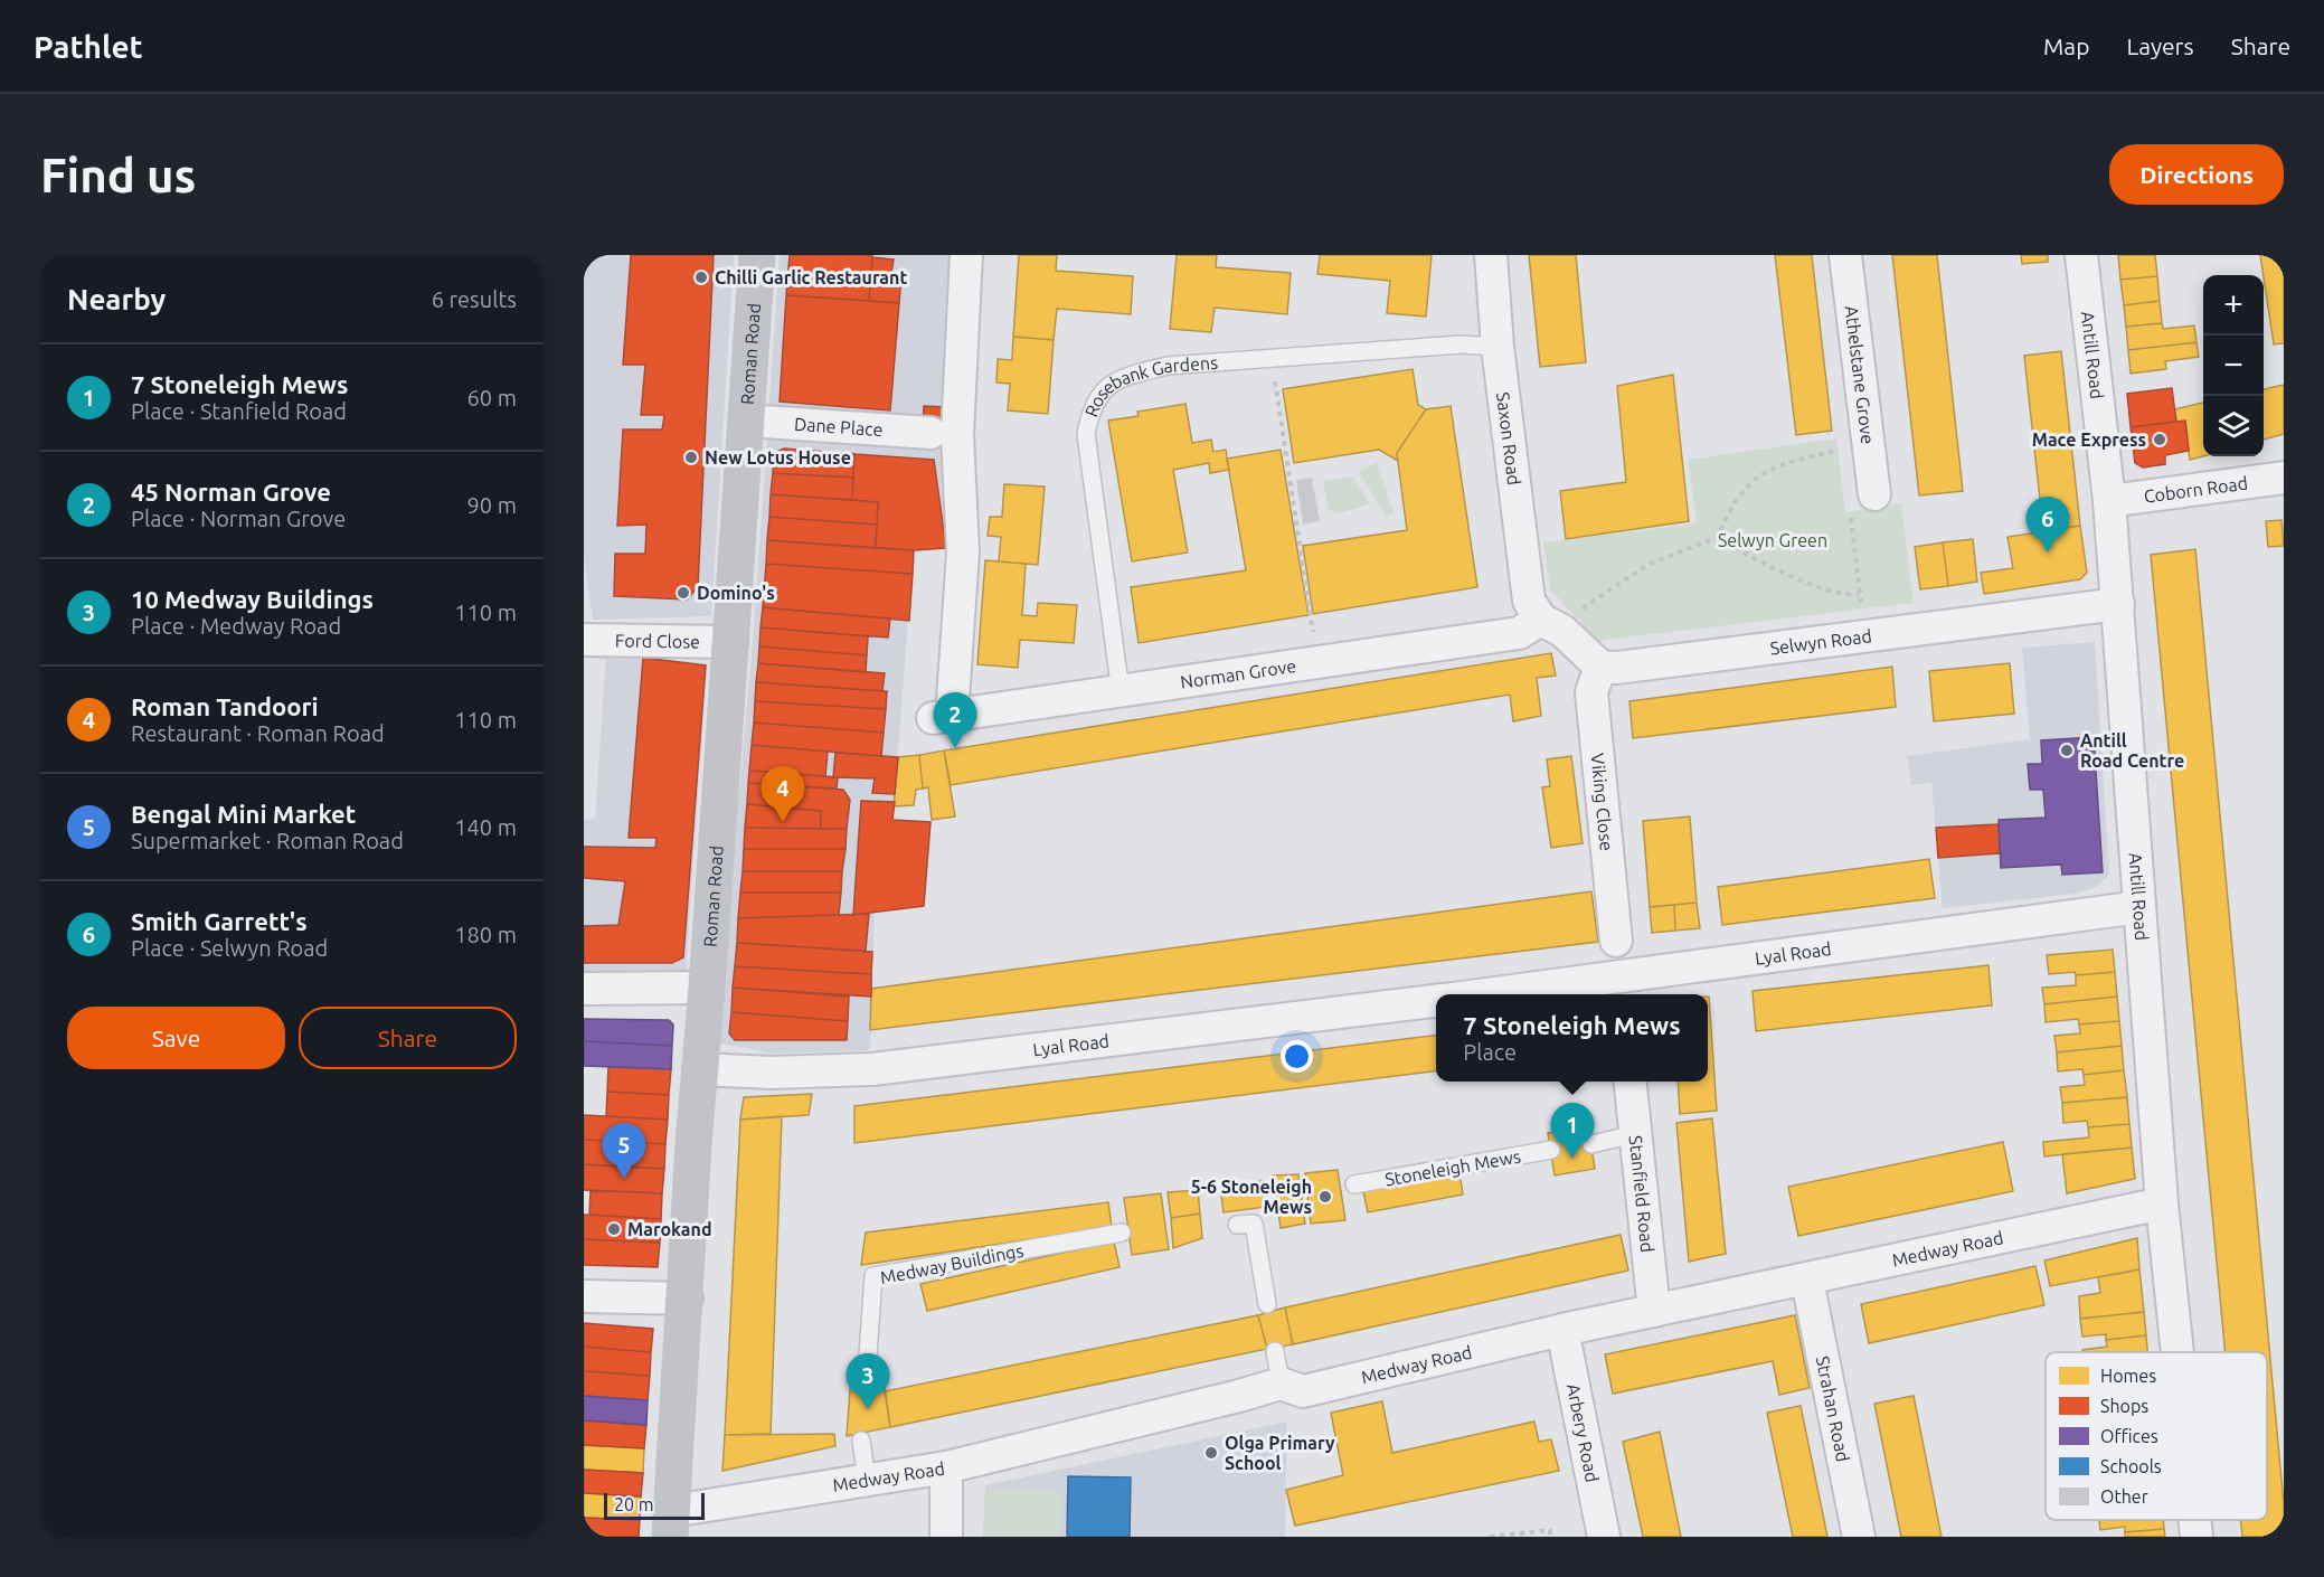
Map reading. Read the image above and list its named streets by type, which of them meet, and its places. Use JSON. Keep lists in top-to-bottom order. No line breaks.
{"streets":{"main road":["Roman Road"],"street":["Antill Road","Athelstane Grove","Dane Place","Saxon Road","Coborn Road","Ford Close","Selwyn Road","Norman Grove","Viking Close","Lyal Road","Stanfield Road","Medway Road","Strahan Road","Arbery Road"],"lane":["Rosebank Gardens","Stoneleigh Mews","Medway Buildings"]},"crossings":[["Roman Road","Dane Place"],["Roman Road","Ford Close"],["Roman Road","Lyal Road"],["Roman Road","Medway Road"],["Antill Road","Coborn Road"],["Antill Road","Selwyn Road"],["Antill Road","Lyal Road"],["Antill Road","Medway Road"],["Rosebank Gardens","Saxon Road"],["Rosebank Gardens","Norman Grove"],["Saxon Road","Norman Grove"],["Selwyn Road","Viking Close"],["Stanfield Road","Medway Road"],["Medway Road","Strahan Road"],["Medway Road","Arbery Road"]],"parks":["Selwyn Green"],"places":["Chilli Garlic Restaurant","Mace Express","New Lotus House","Domino's","Antill Road Centre","5-6 Stoneleigh Mews","Marokand","Olga Primary School"],"legend":["Homes","Shops","Offices","Schools","Other"],"scale_bar":"20 m","page":{"header":"Pathlet","nav":["Map","Layers","Share"],"buttons":["Directions",["Save","Share"]],"title":"Find us","heading":["Nearby","6 results"],"map_buttons":["+","−"],"list":[{"mark":"1","name":"7 Stoneleigh Mews","note":"Place · Stanfield Road","value":"60 m"},{"mark":"2","name":"45 Norman Grove","note":"Place · Norman Grove","value":"90 m"},{"mark":"3","name":"10 Medway Buildings","note":"Place · Medway Road","value":"110 m"},{"mark":"4","name":"Roman Tandoori","note":"Restaurant · Roman Road","value":"110 m"},{"mark":"5","name":"Bengal Mini Market","note":"Supermarket · Roman Road","value":"140 m"},{"mark":"6","name":"Smith Garrett's","note":"Place · Selwyn Road","value":"180 m"}],"pins":["6","2","4","1","5","3"],"popup":["7 Stoneleigh Mews","Place"],"scale":"20 m"}}
